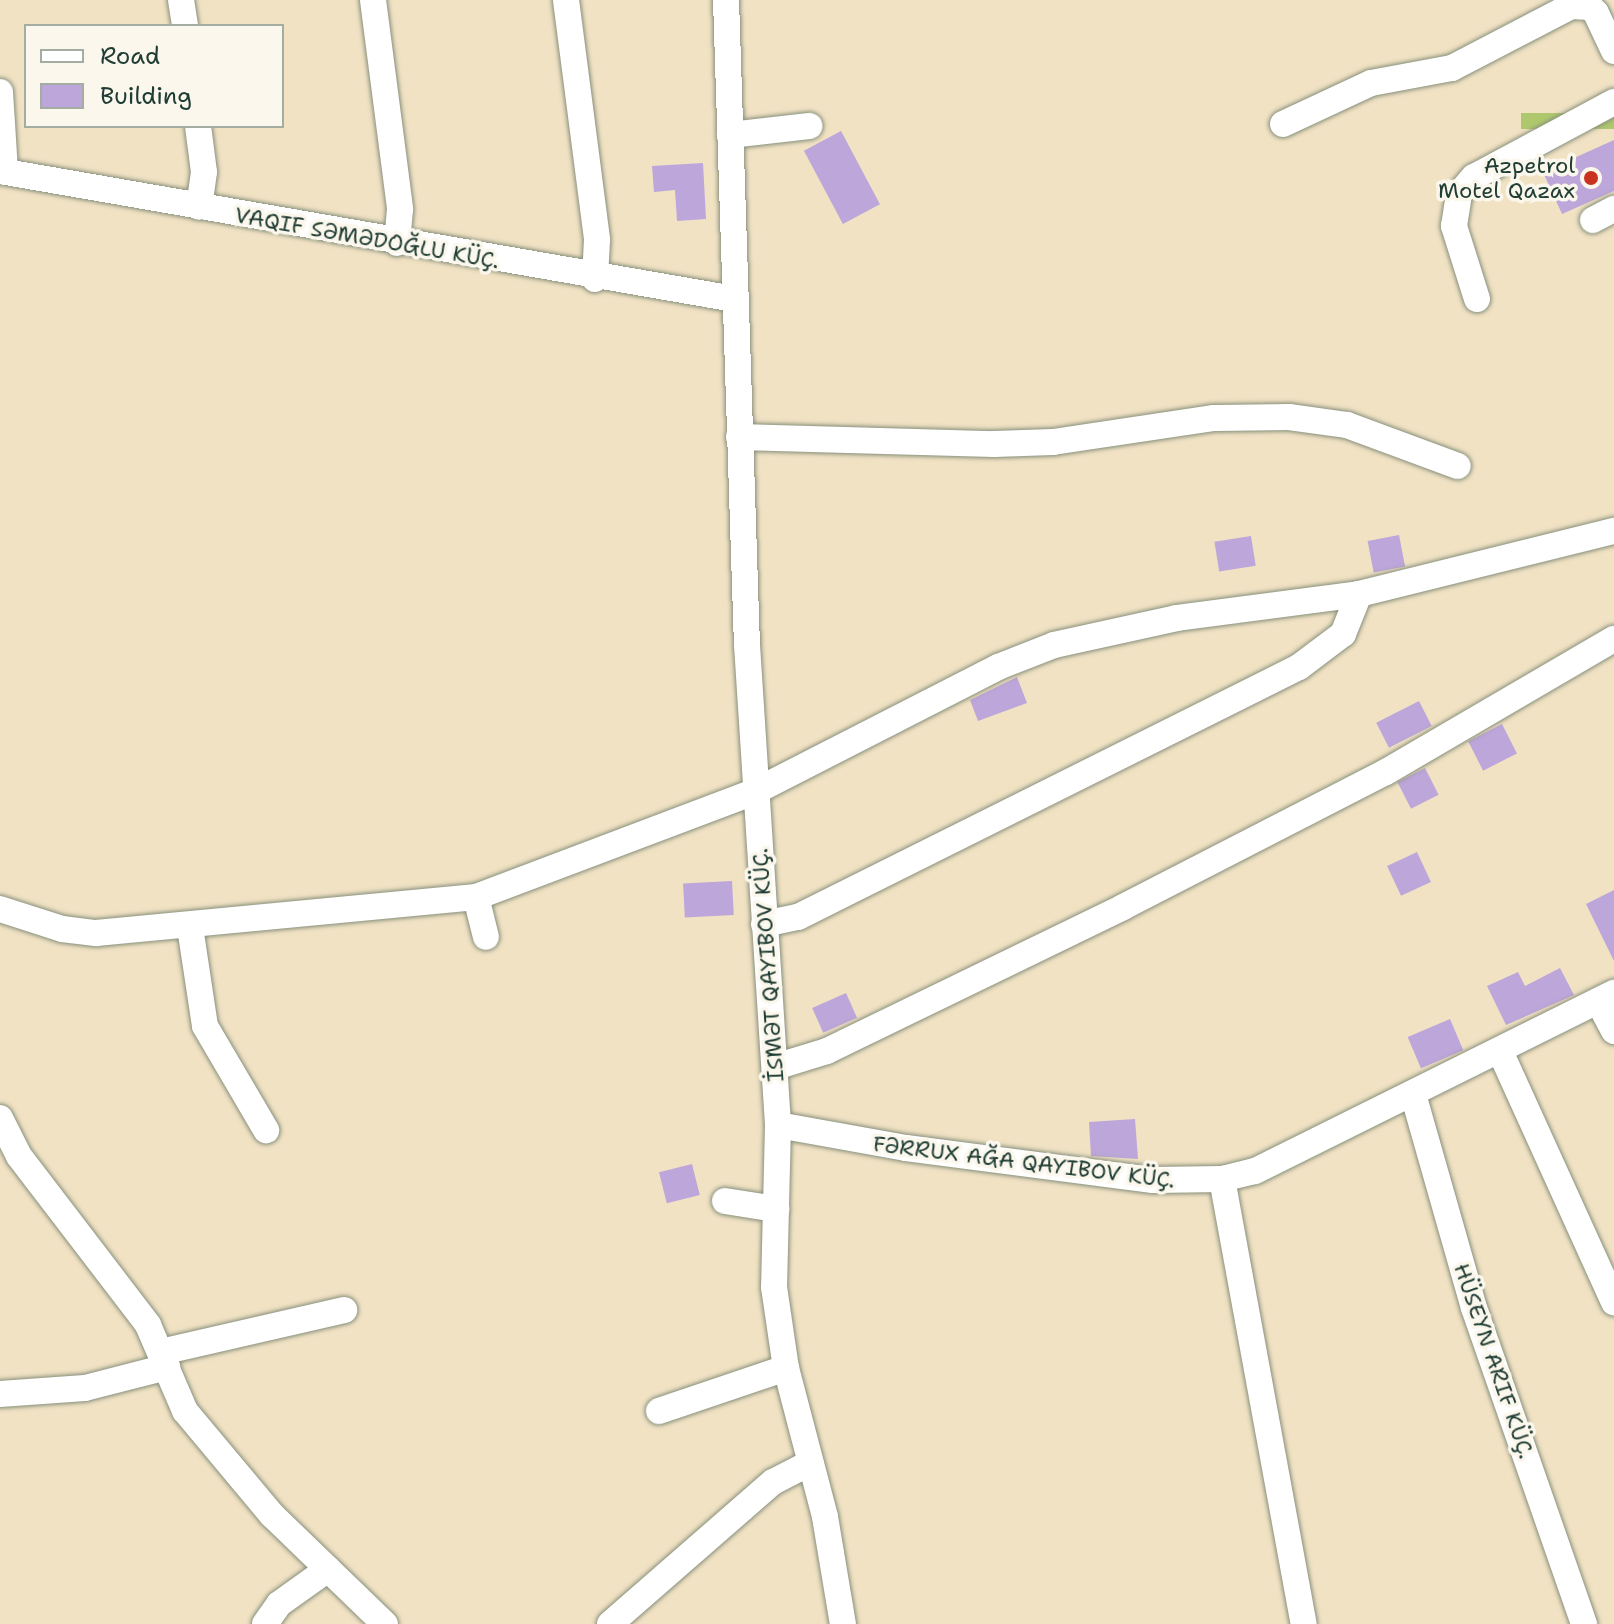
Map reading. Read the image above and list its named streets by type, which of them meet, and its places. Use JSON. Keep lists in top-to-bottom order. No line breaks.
{"streets":{"street":["VAQIF SƏMƏDOĞLU KÜÇ.","HÜSEYN ARIF KÜÇ."]},"places":["Azpetrol Motel Qazax"],"legend":["Road","Building"]}
